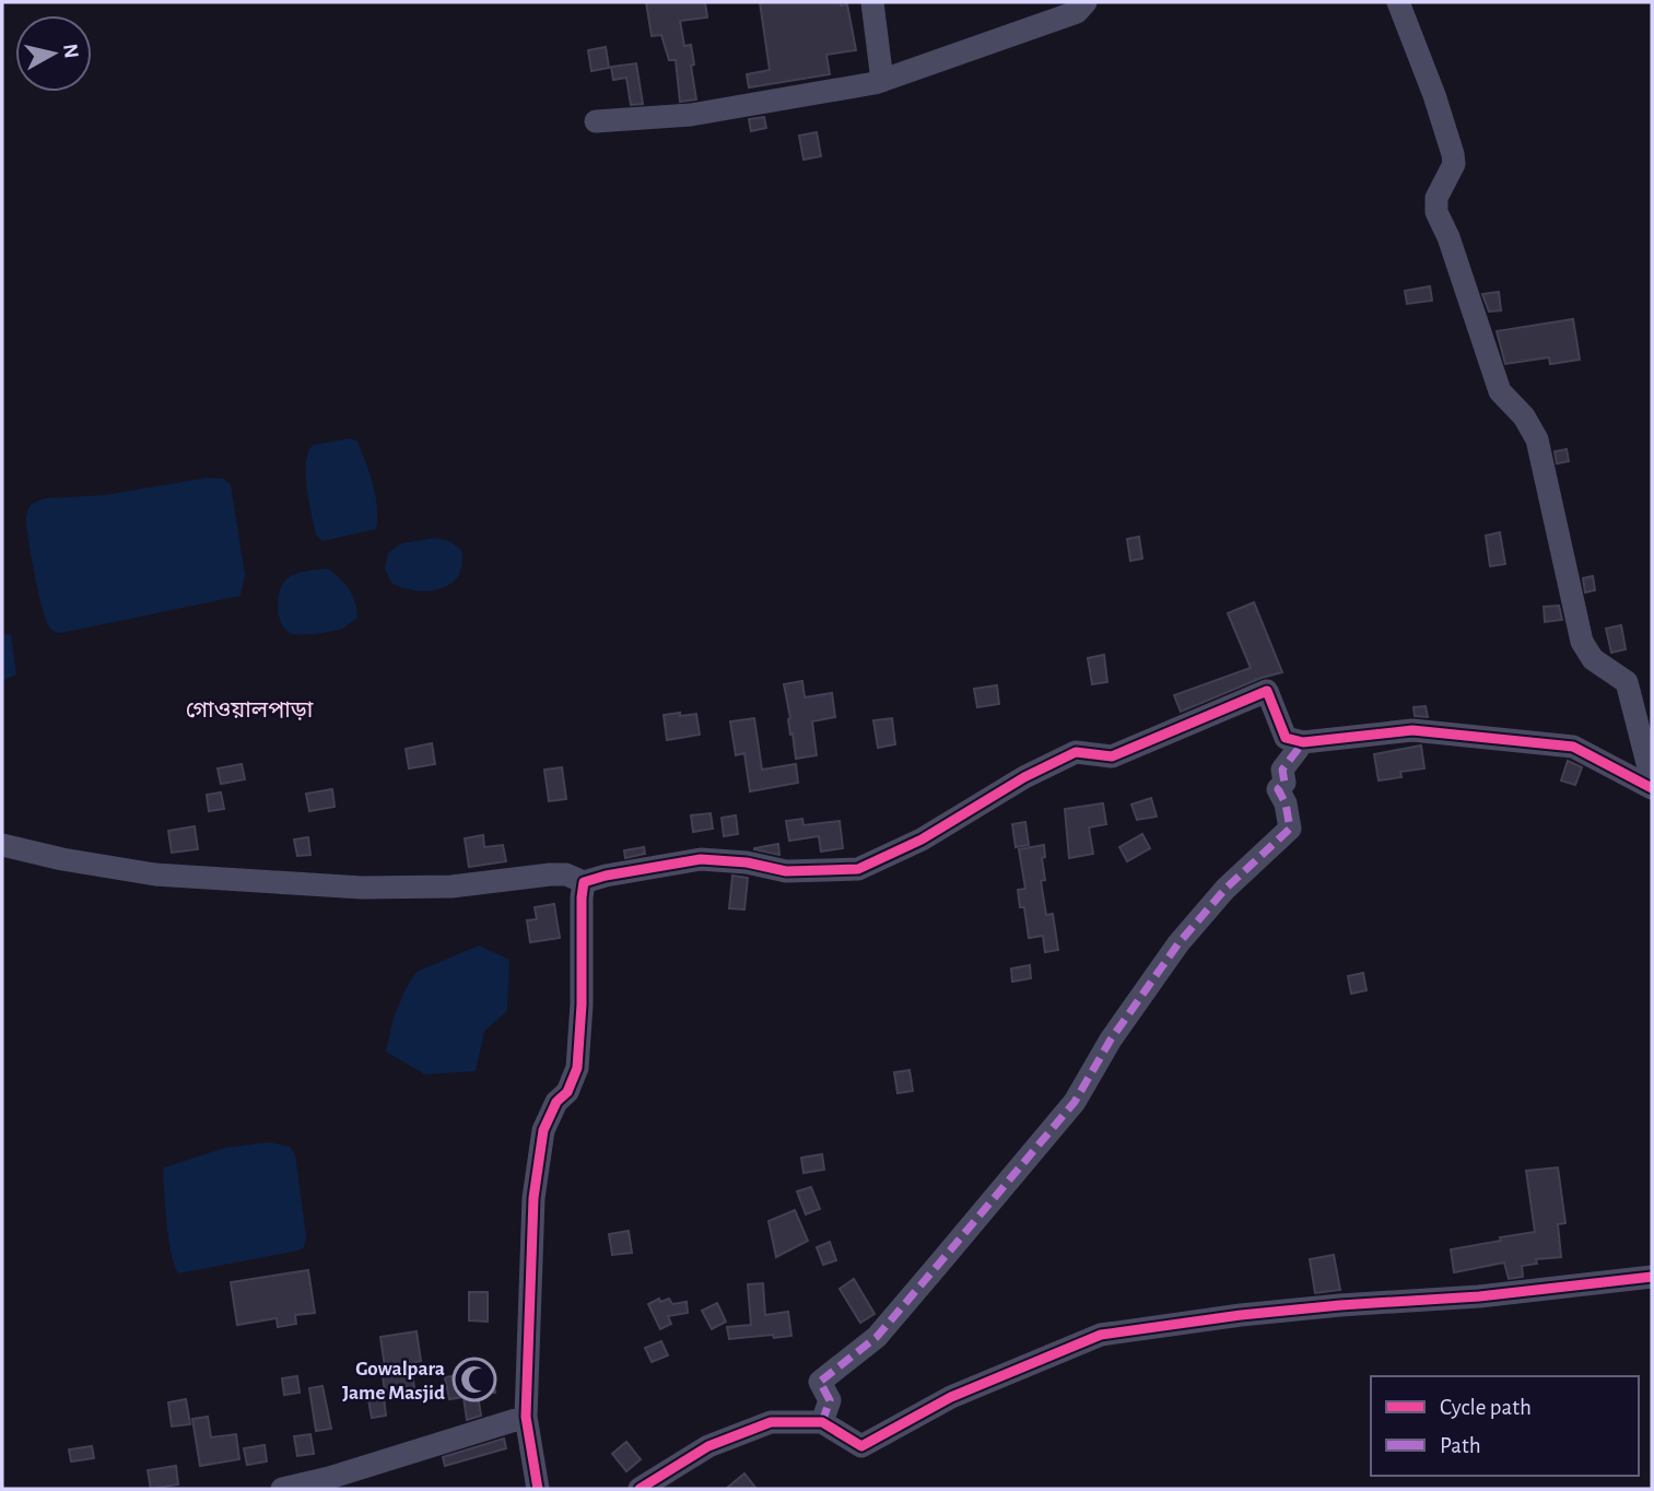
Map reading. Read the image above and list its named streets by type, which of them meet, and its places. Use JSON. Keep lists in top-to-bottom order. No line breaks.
{"districts":["গোওয়ালপাড়া"],"places":{"mosque":["Gowalpara Jame Masjid"]},"legend":["Cycle path","Path"],"north":"right"}
